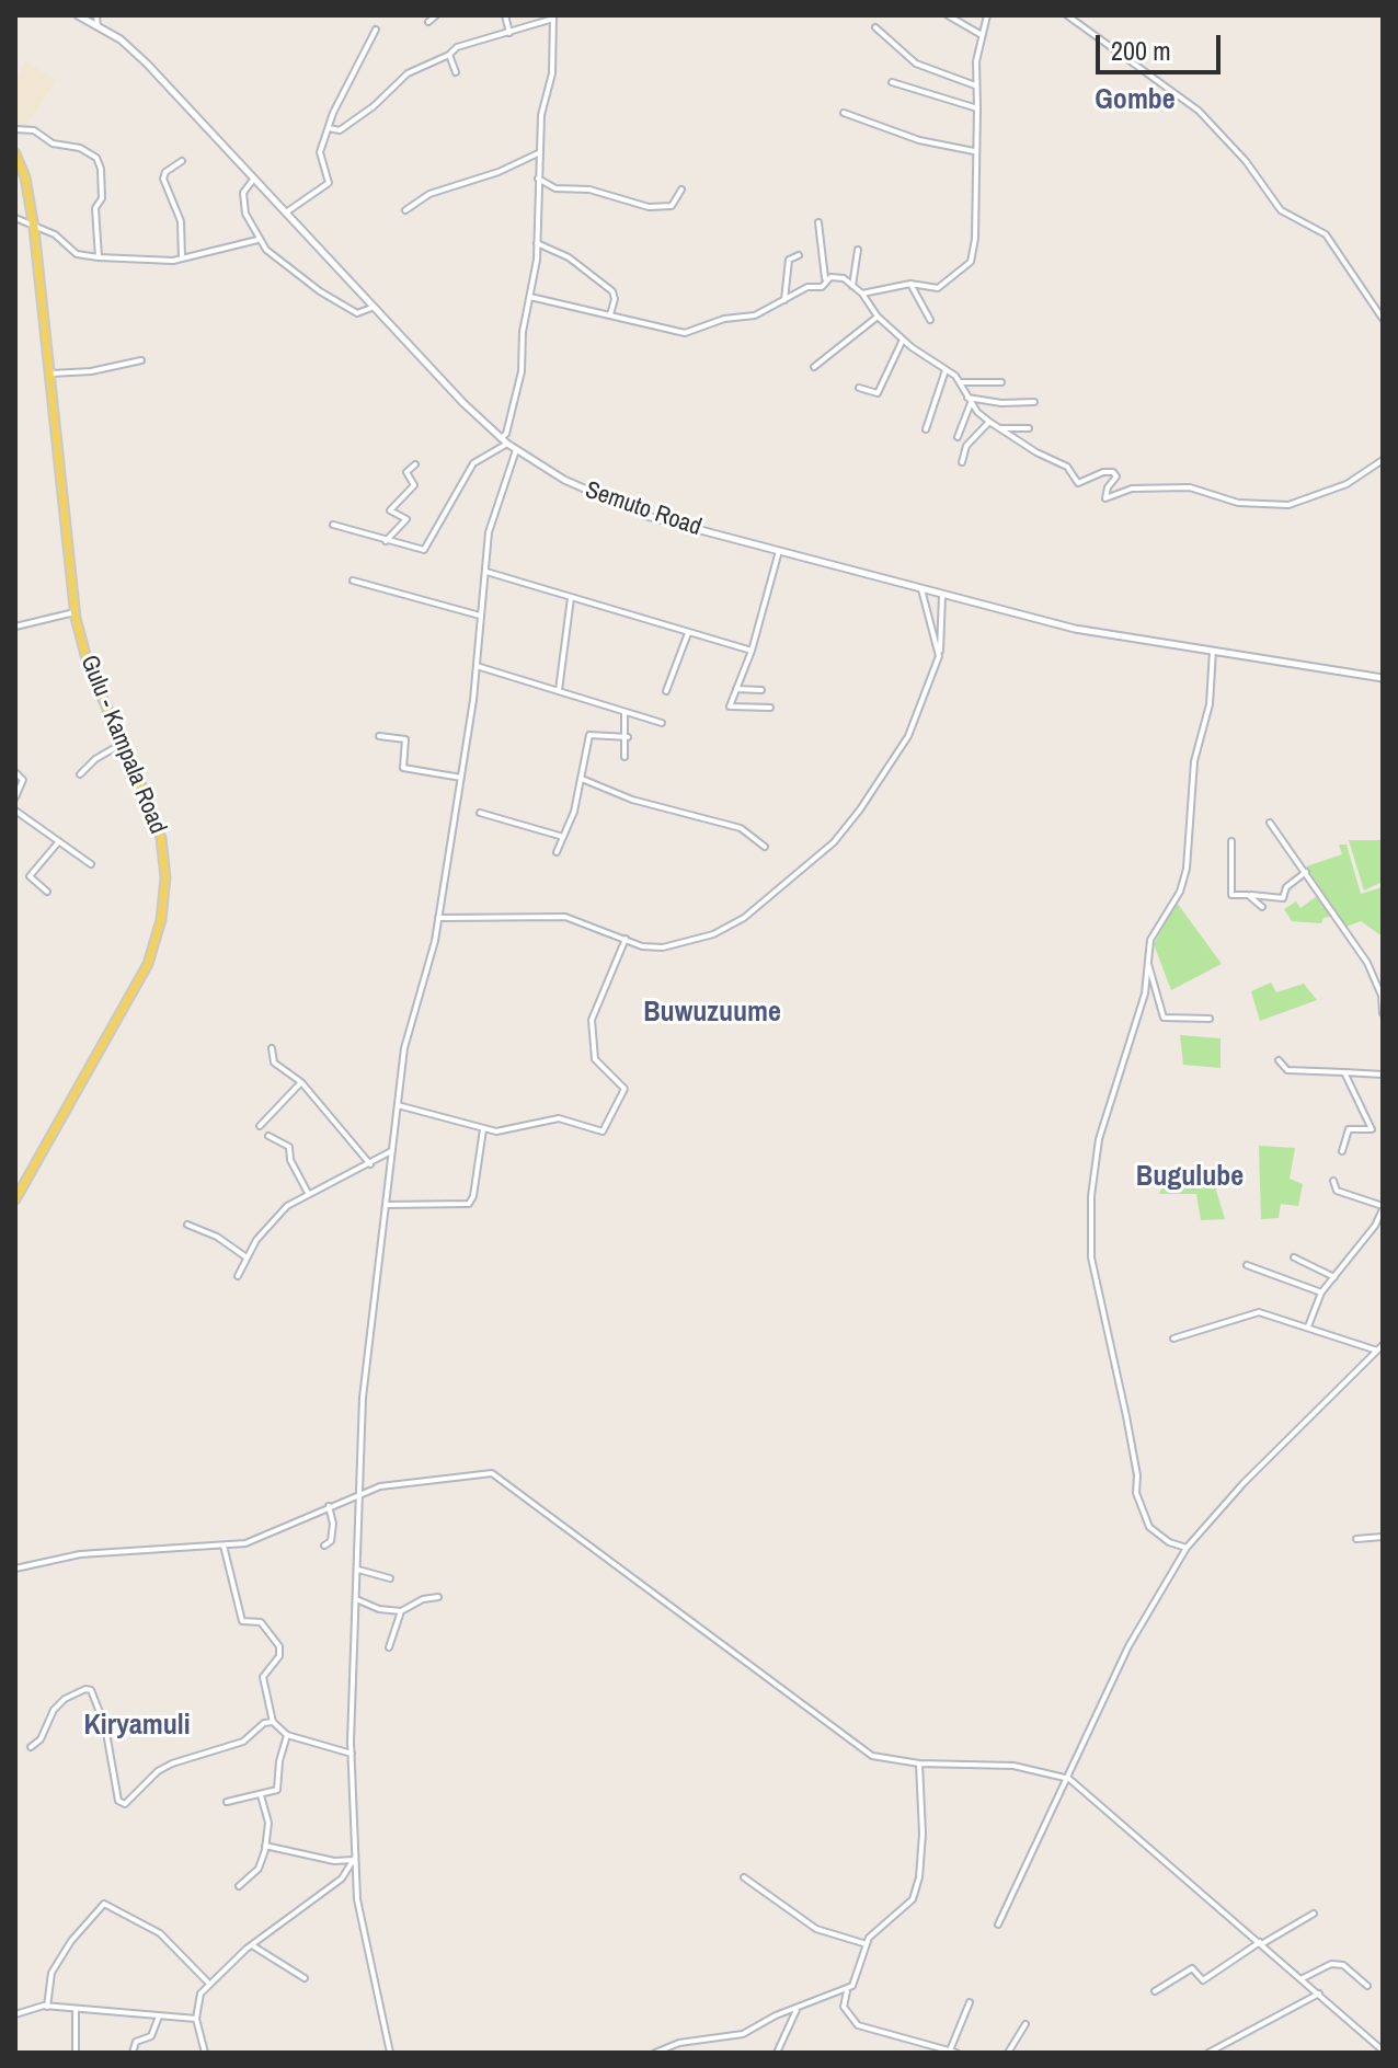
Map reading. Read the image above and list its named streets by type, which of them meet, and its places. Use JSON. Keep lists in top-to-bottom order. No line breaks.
{"streets":{"main road":["Semuto Road","Gulu - Kampala Road"]},"districts":["Gombe","Buwuzuume","Bugulube","Kiryamuli"],"scale_bar":"200 m"}
